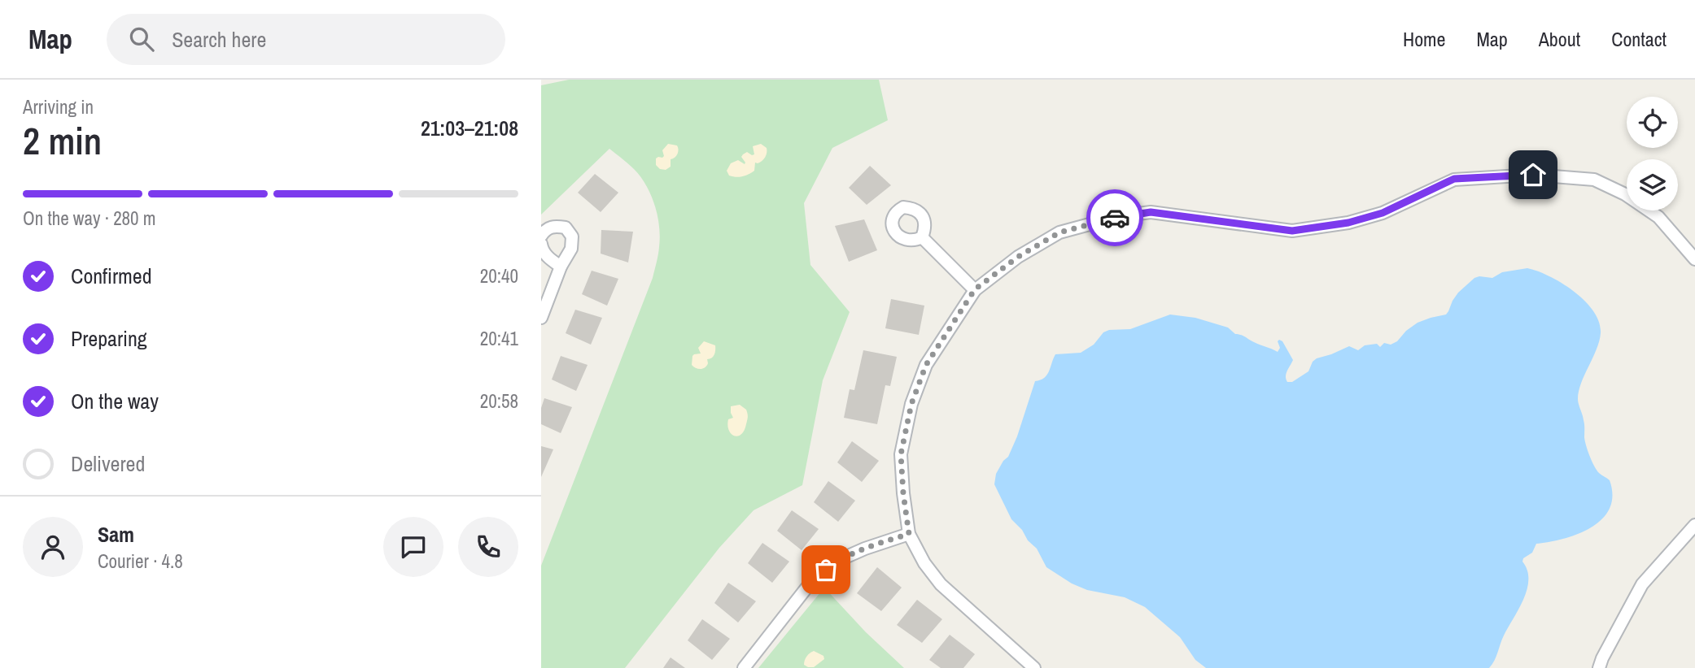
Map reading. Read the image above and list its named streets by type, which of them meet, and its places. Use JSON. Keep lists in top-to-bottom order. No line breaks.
{"page":{"header":"Map","search":"Search here","nav":["Home","Map","About","Contact"],"heading":["2 min","Arriving in","21:03–21:08"],"panel":["Sam","Courier · 4.8"],"bar":"On the way · 280 m","list":[["Confirmed","20:40"],["Preparing","20:41"],["On the way","20:58"],"Delivered"]}}
